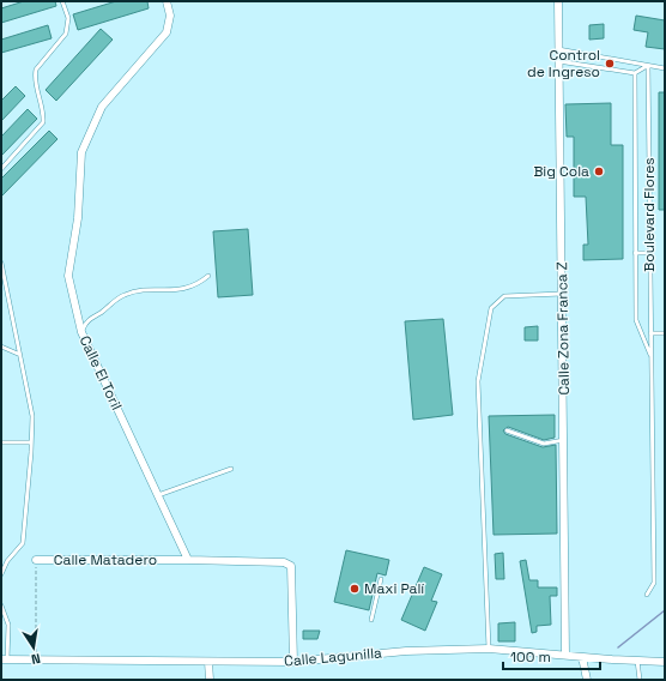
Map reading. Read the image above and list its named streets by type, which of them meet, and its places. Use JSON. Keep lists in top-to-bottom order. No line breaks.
{"streets":{"street":["Calle Zona Franca Z","Calle El Toril","Calle Matadero","Calle Lagunilla"],"lane":["Boulevard Flores"]},"crossings":[["Calle Zona Franca Z","Calle Lagunilla"],["Calle El Toril","Calle Matadero"],["Calle Matadero","Calle Lagunilla"]],"places":["Control de Ingreso","Big Cola","Maxi Palí"],"scale_bar":"100 m","north":"bottom"}
